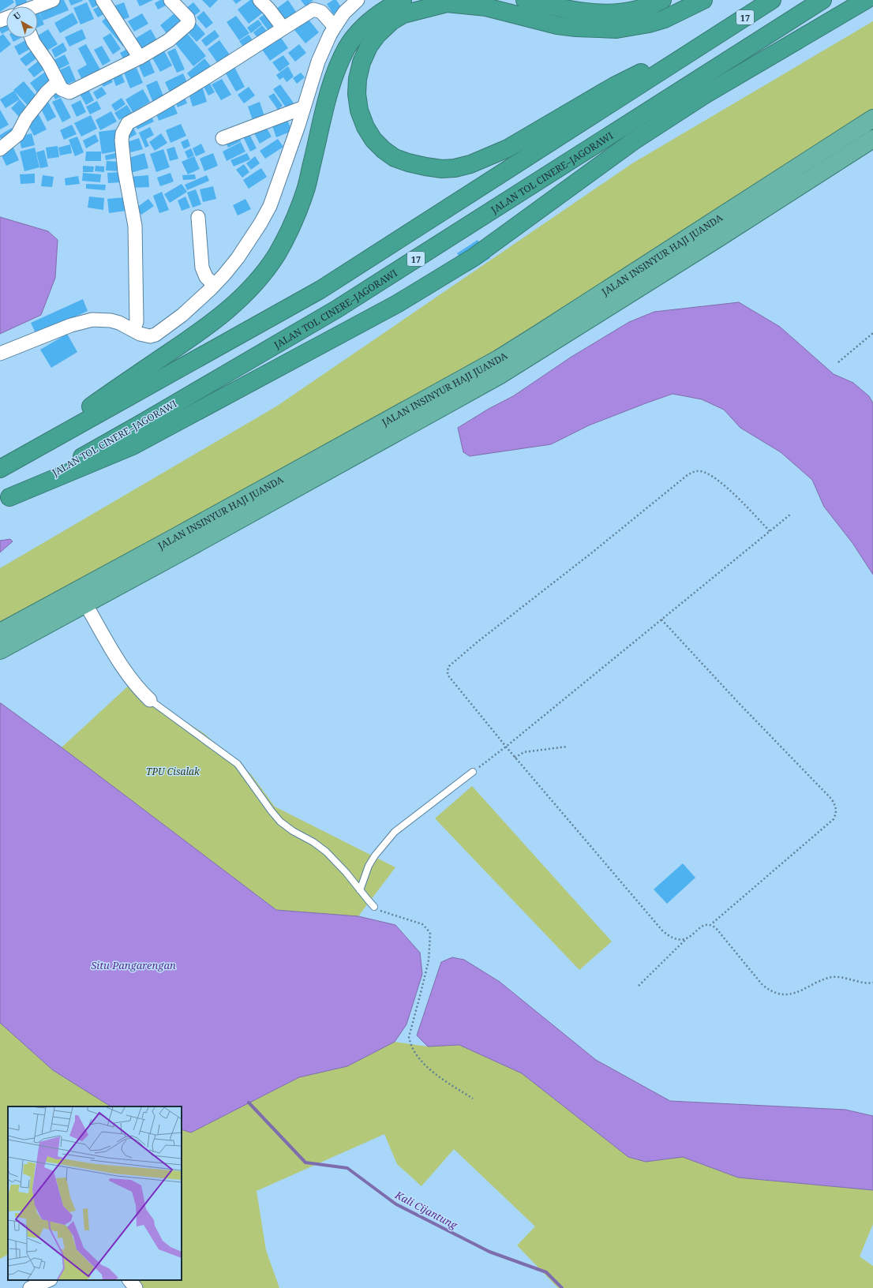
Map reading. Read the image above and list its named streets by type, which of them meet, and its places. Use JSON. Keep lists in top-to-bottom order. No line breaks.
{"streets":{"highway":["17","JALAN TOL CINERE–JAGORAWI","JALAN INSINYUR HAJI JUANDA"]},"water":["Situ Pangarengan","Kali Cijantung"],"parks":["TPU Cisalak"],"north":"top left"}
